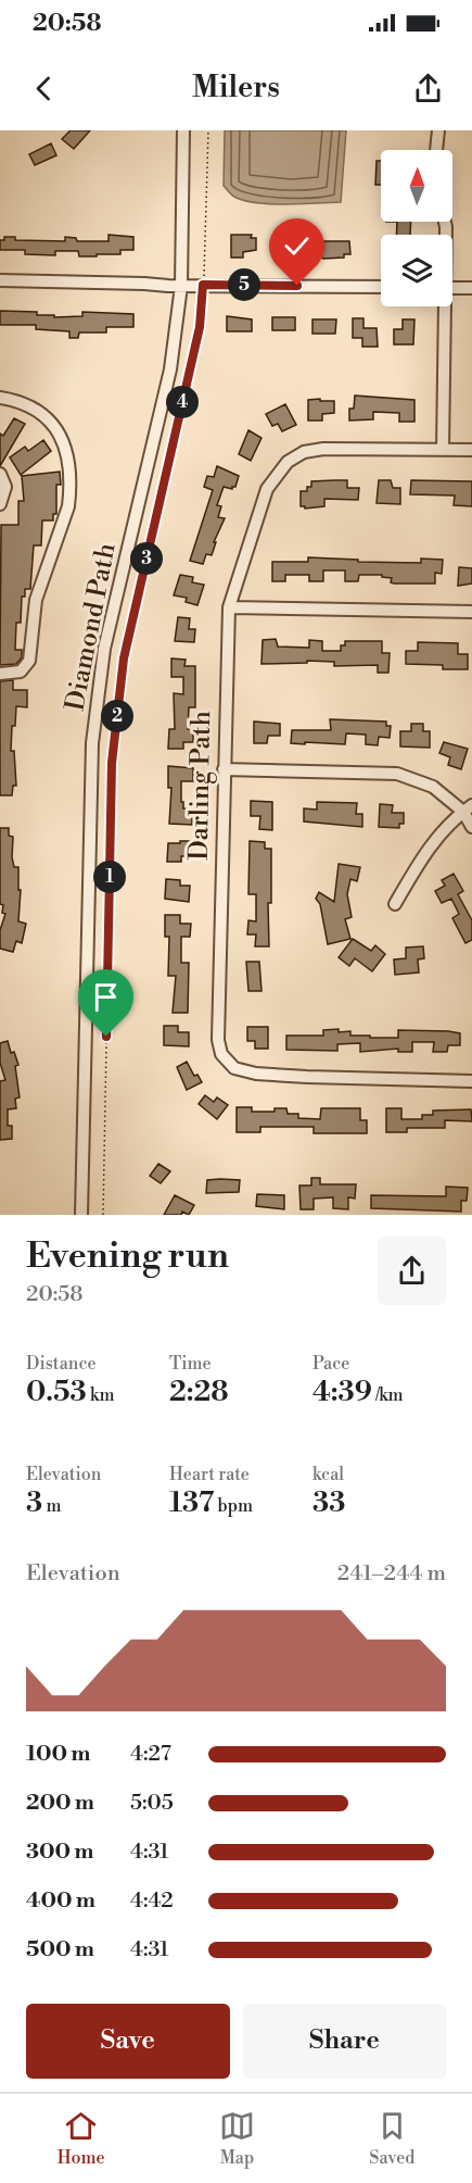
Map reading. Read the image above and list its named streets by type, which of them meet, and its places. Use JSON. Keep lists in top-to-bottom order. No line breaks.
{"streets":{"street":["Diamond Path","Darling Path"]},"north":"top","page":{"status":"20:58","header":"Milers","pins":["5","4","3","2","1"],"heading":["Evening run","20:58"],"stats":[["Distance","0.53 km"],["Time","2:28"],["Pace","4:39 /km"],["Elevation","3 m"],["Heart rate","137 bpm"],["kcal","33"]],"chart":["Elevation","241–244 m"],"list":[{"name":"100 m","note":"4:27"},{"name":"200 m","note":"5:05"},{"name":"300 m","note":"4:31"},{"name":"400 m","note":"4:42"},{"name":"500 m","note":"4:31"}],"buttons":["Save","Share"],"tabs":["Home","Map","Saved"]}}
